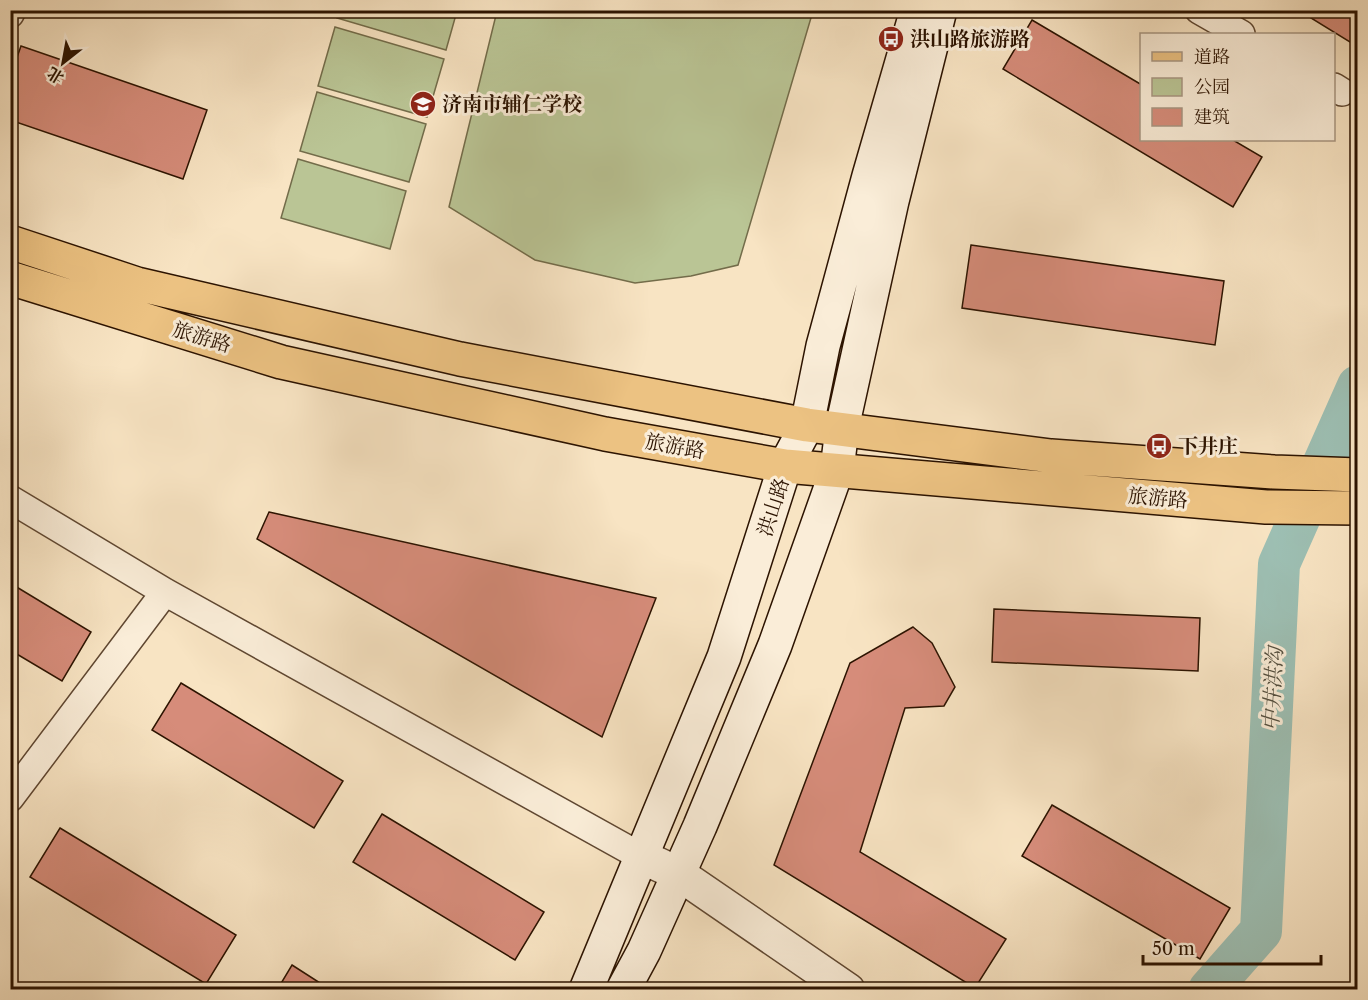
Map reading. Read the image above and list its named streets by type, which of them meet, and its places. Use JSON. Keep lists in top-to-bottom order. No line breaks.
{"streets":{"main road":["旅游路","洪山路"]},"crossings":[["旅游路","洪山路"]],"water":["中井洪沟"],"places":{"bus stop":["洪山路旅游路","下井庄"],"school or university":["济南市辅仁学校"]},"legend":["道路","公园","建筑"],"scale_bar":"50 m","north":"bottom left"}
